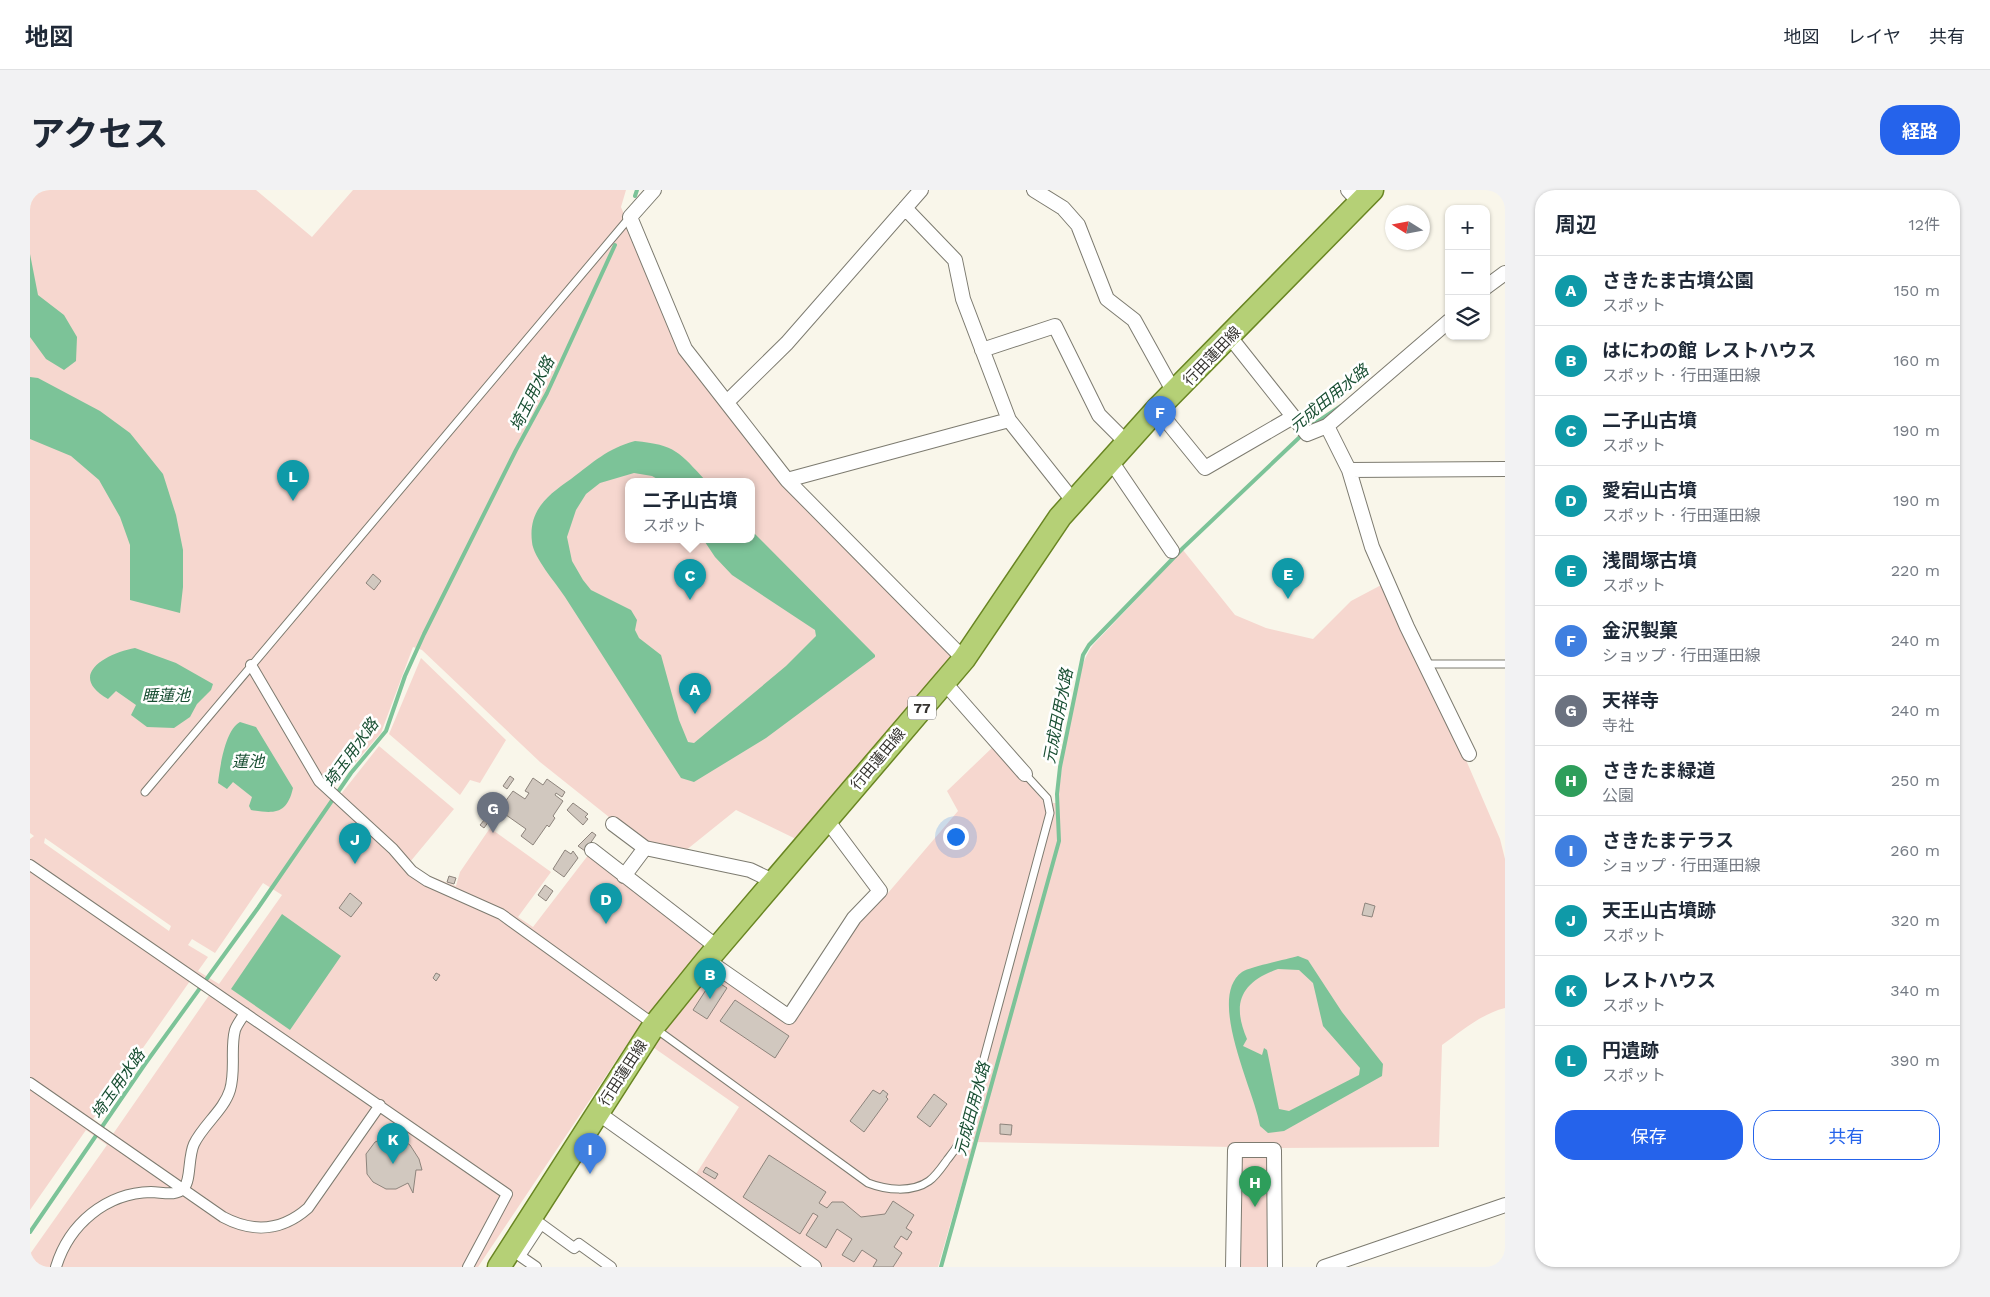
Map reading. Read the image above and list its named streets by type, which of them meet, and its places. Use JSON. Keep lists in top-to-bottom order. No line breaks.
{"streets":{"main road":["行田蓮田線","77"]},"water":["埼玉用水路","元成田用水路","睡蓮池","蓮池"],"north":"left","page":{"header":"地図","nav":["地図","レイヤ","共有"],"title":"アクセス","buttons":["経路",["保存","共有"]],"heading":["周辺","12件"],"map_buttons":["+","−"],"list":[{"mark":"A","name":"さきたま古墳公園","note":"スポット","value":"150 m"},{"mark":"B","name":"はにわの館 レストハウス","note":"スポット · 行田蓮田線","value":"160 m"},{"mark":"C","name":"二子山古墳","note":"スポット","value":"190 m"},{"mark":"D","name":"愛宕山古墳","note":"スポット · 行田蓮田線","value":"190 m"},{"mark":"E","name":"浅間塚古墳","note":"スポット","value":"220 m"},{"mark":"F","name":"金沢製菓","note":"ショップ · 行田蓮田線","value":"240 m"},{"mark":"G","name":"天祥寺","note":"寺社","value":"240 m"},{"mark":"H","name":"さきたま緑道","note":"公園","value":"250 m"},{"mark":"I","name":"さきたまテラス","note":"ショップ · 行田蓮田線","value":"260 m"},{"mark":"J","name":"天王山古墳跡","note":"スポット","value":"320 m"},{"mark":"K","name":"レストハウス","note":"スポット","value":"340 m"},{"mark":"L","name":"円遺跡","note":"スポット","value":"390 m"}],"pins":["F","L","E","C","A","G","J","D","B","K","I","H"],"popup":["二子山古墳","スポット"]}}
